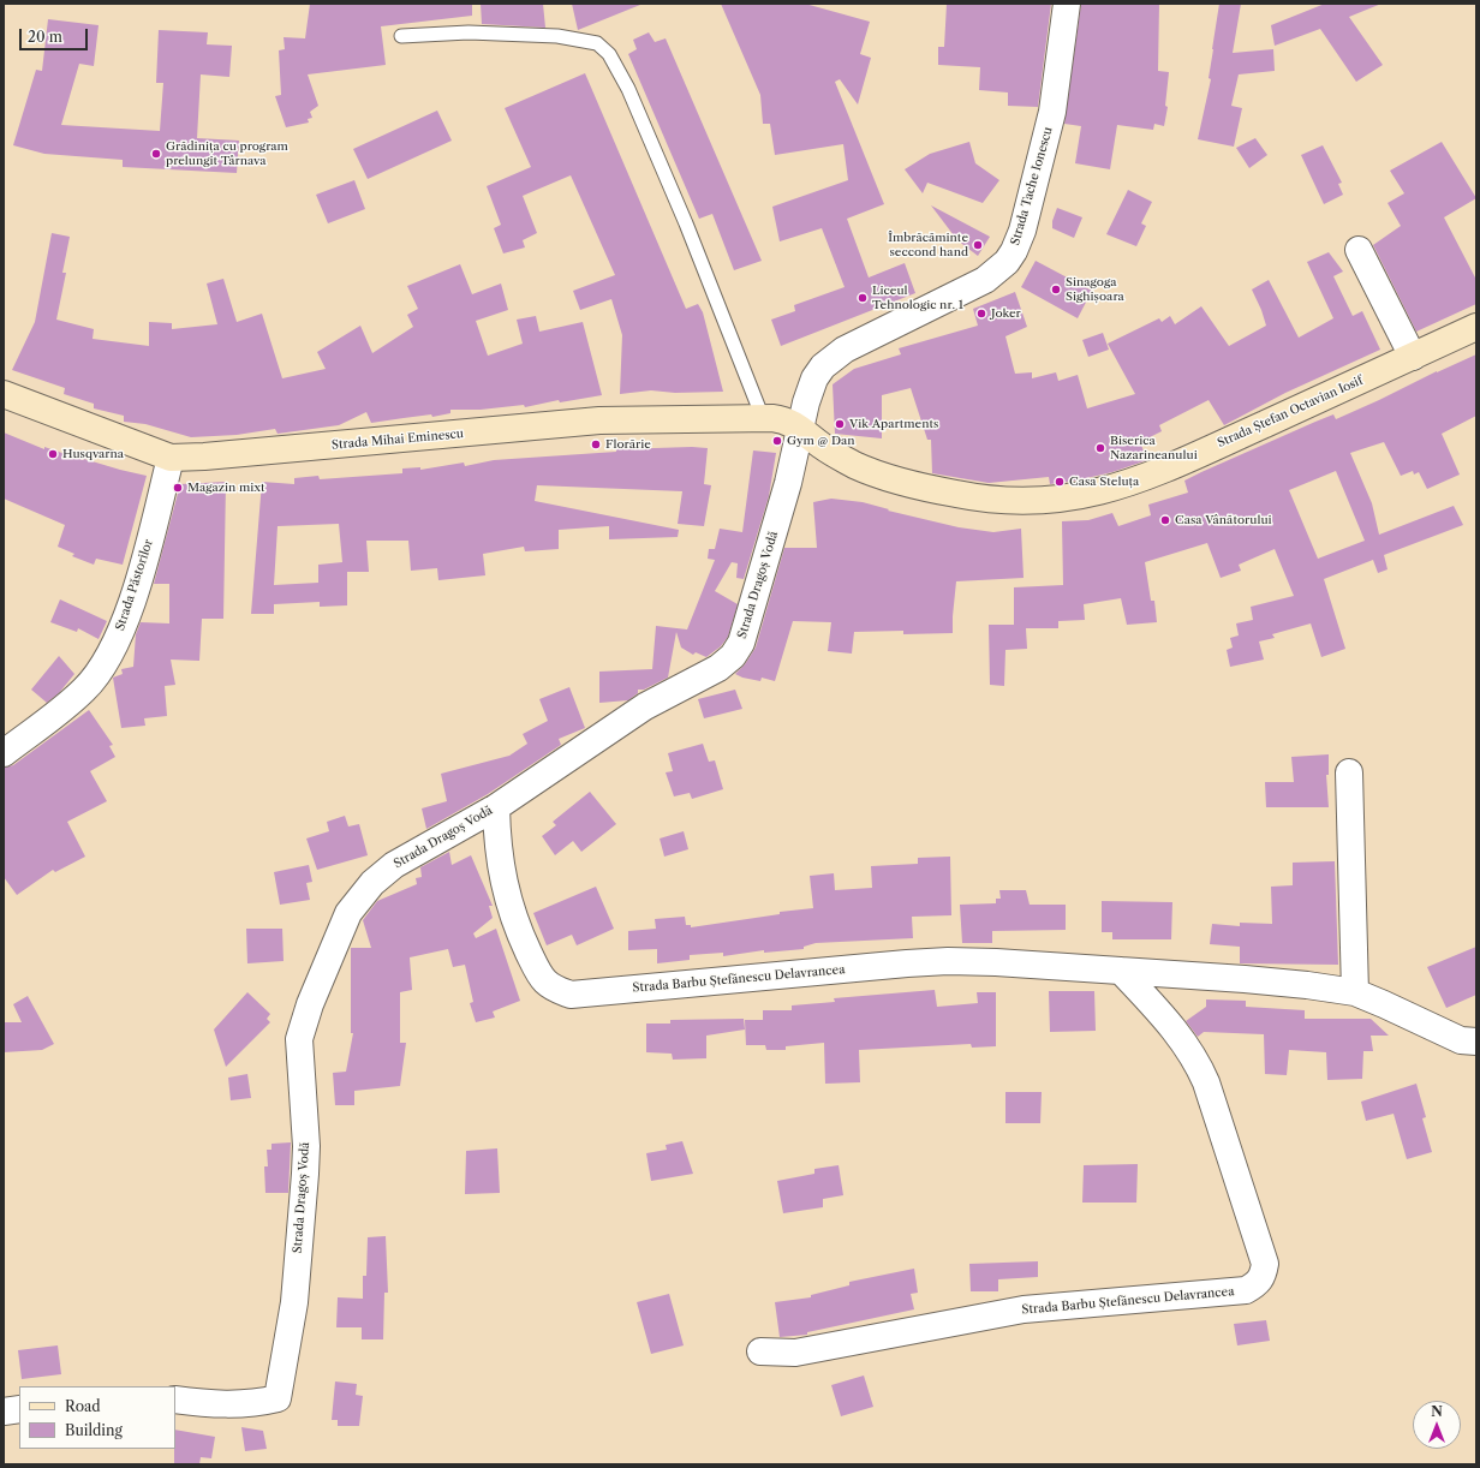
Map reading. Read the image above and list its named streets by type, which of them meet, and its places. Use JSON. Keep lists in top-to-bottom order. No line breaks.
{"streets":{"main road":["Strada Ștefan Octavian Iosif","Strada Mihai Eminescu"],"street":["Strada Tache Ionescu","Strada Păstorilor","Strada Dragoș Vodă","Strada Barbu Ștefănescu Delavrancea"]},"crossings":[["Strada Tache Ionescu","Strada Ștefan Octavian Iosif"],["Strada Tache Ionescu","Strada Mihai Eminescu"],["Strada Tache Ionescu","Strada Dragoș Vodă"],["Strada Ștefan Octavian Iosif","Strada Mihai Eminescu"],["Strada Ștefan Octavian Iosif","Strada Dragoș Vodă"],["Strada Mihai Eminescu","Strada Păstorilor"],["Strada Mihai Eminescu","Strada Dragoș Vodă"],["Strada Dragoș Vodă","Strada Barbu Ștefănescu Delavrancea"]],"places":["Grădinița cu program prelungit Târnava","Îmbrăcăminte seccond hand","Sinagoga Sighișoara","Liceul Tehnologic nr. 1","Joker","Vik Apartments","Gym @ Dan","Florărie","Biserica Nazarineanului","Husqvarna","Casa Steluța","Magazin mixt","Casa Vânătorului"],"legend":["Road","Building"],"scale_bar":"20 m","north":"top"}
